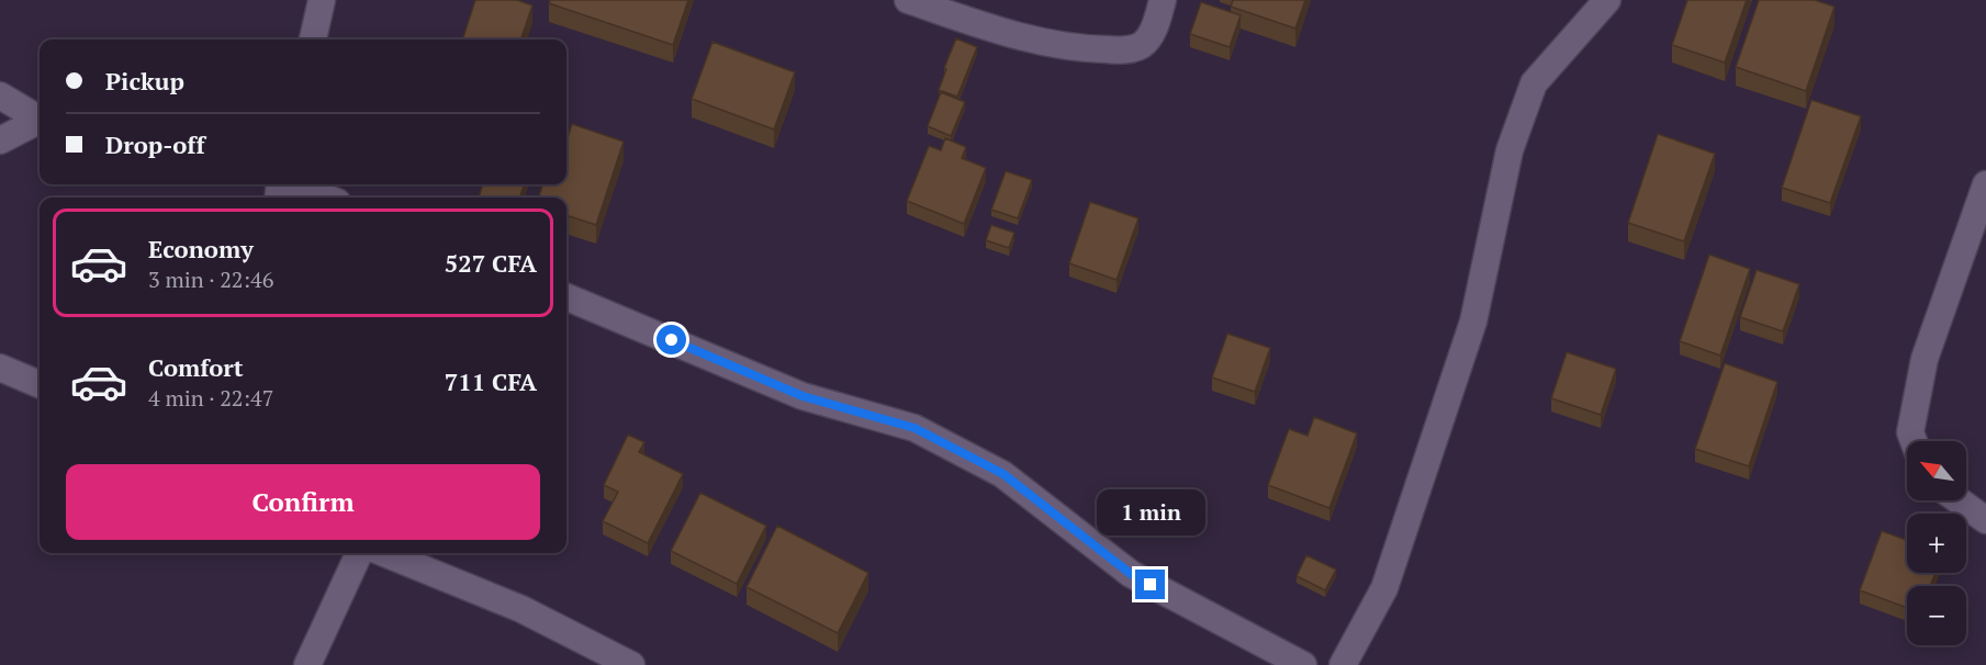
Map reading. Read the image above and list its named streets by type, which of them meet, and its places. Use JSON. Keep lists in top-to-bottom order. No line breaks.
{"north":"top left","page":{"banner":["Pickup","Drop-off"],"list":[{"name":"Economy","note":"3 min · 22:46","value":"527 CFA"},{"name":"Comfort","note":"4 min · 22:47","value":"711 CFA"}],"map_buttons":["+","−"],"buttons":"Confirm","bubble":"1 min"}}
